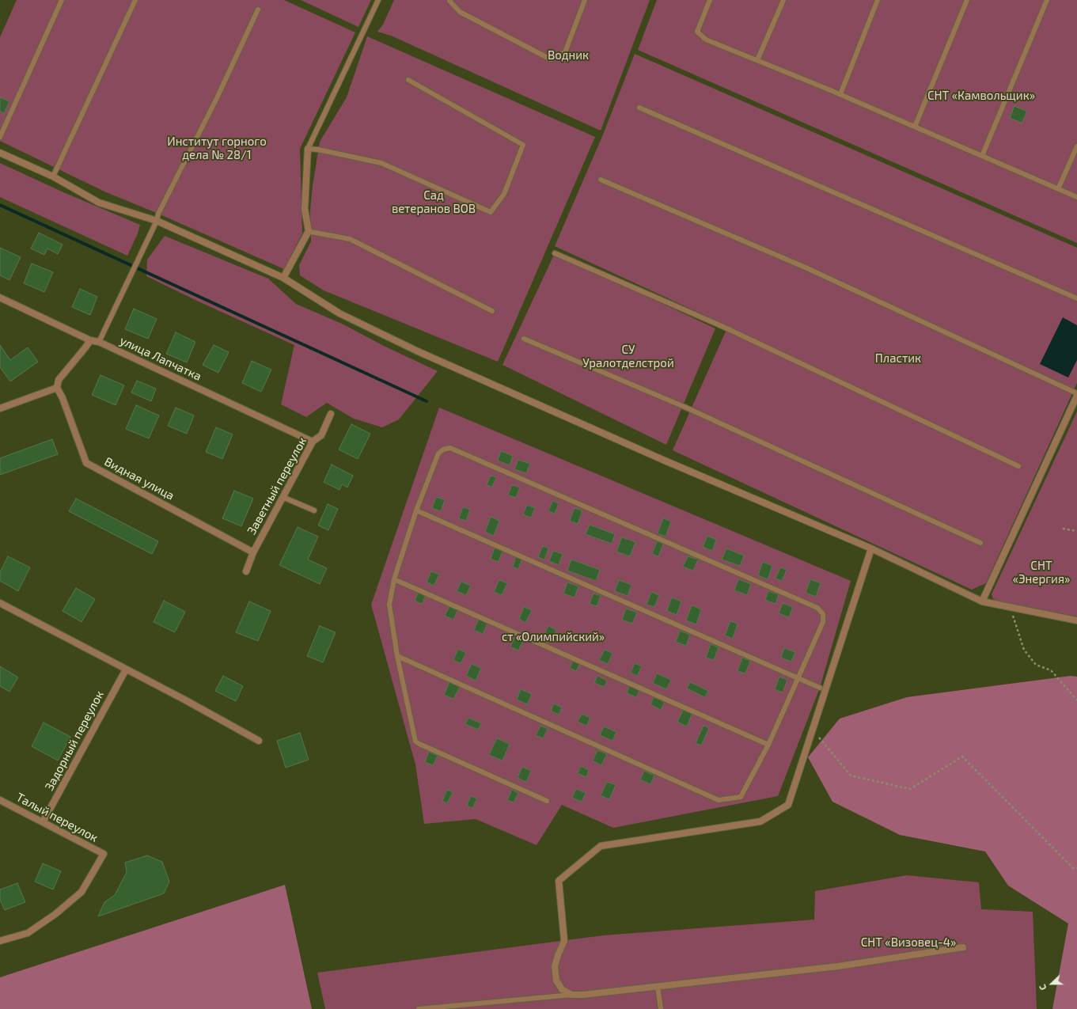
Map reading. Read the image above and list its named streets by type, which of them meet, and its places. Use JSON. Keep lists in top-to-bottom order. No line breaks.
{"streets":{"street":["улица Лапчатка","Видная улица","Заветный переулок","Задорный переулок","Талый переулок"]},"crossings":[["улица Лапчатка","Заветный переулок"],["Видная улица","Заветный переулок"],["Задорный переулок","Талый переулок"]],"parks":["Водник","СНТ «Камвольщик»","Институт горного дела № 28/1","Сад ветеранов ВОВ","СУ Уралотделстрой","Пластик","СНТ «Энергия»","ст «Олимпийский»","СНТ «Визовец-4»"],"north":"left"}
